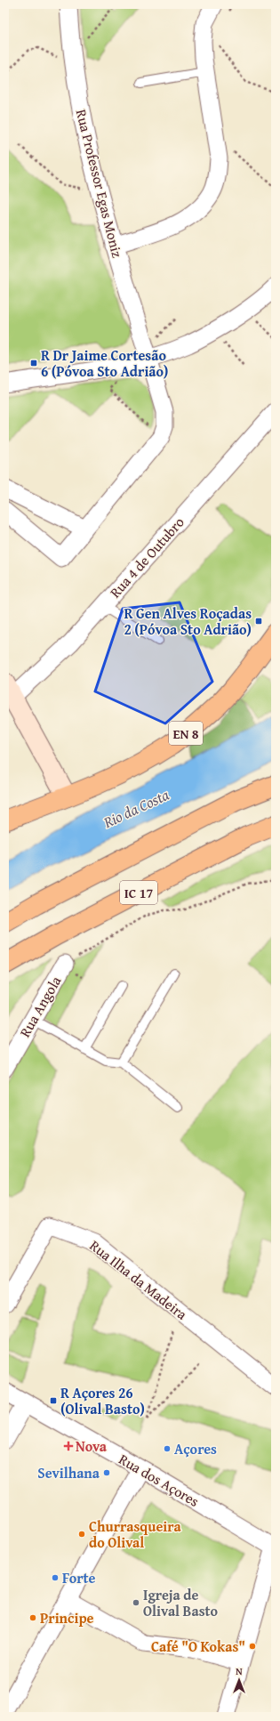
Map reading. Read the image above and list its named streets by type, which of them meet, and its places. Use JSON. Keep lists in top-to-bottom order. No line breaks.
{"streets":{"main road":["EN 8","IC 17"],"street":["Rua Professor Egas Moniz","Rua 4 de Outubro","Rua Angola","Rua Ilha da Madeira","Rua dos Açores"]},"water":["Rio da Costa"],"places":{"transit":["R Dr Jaime Cortesão 6 (Póvoa Sto Adrião)","R Gen Alves Roçadas 2 (Póvoa Sto Adrião)","R Açores 26 (Olival Basto)"],"health":["Nova"],"other":["Açores","Sevilhana","Churrasqueira do Olival","Forte","Igreja de Olival Basto","Principe","Café \"O Kokas\""]},"north":"top"}
